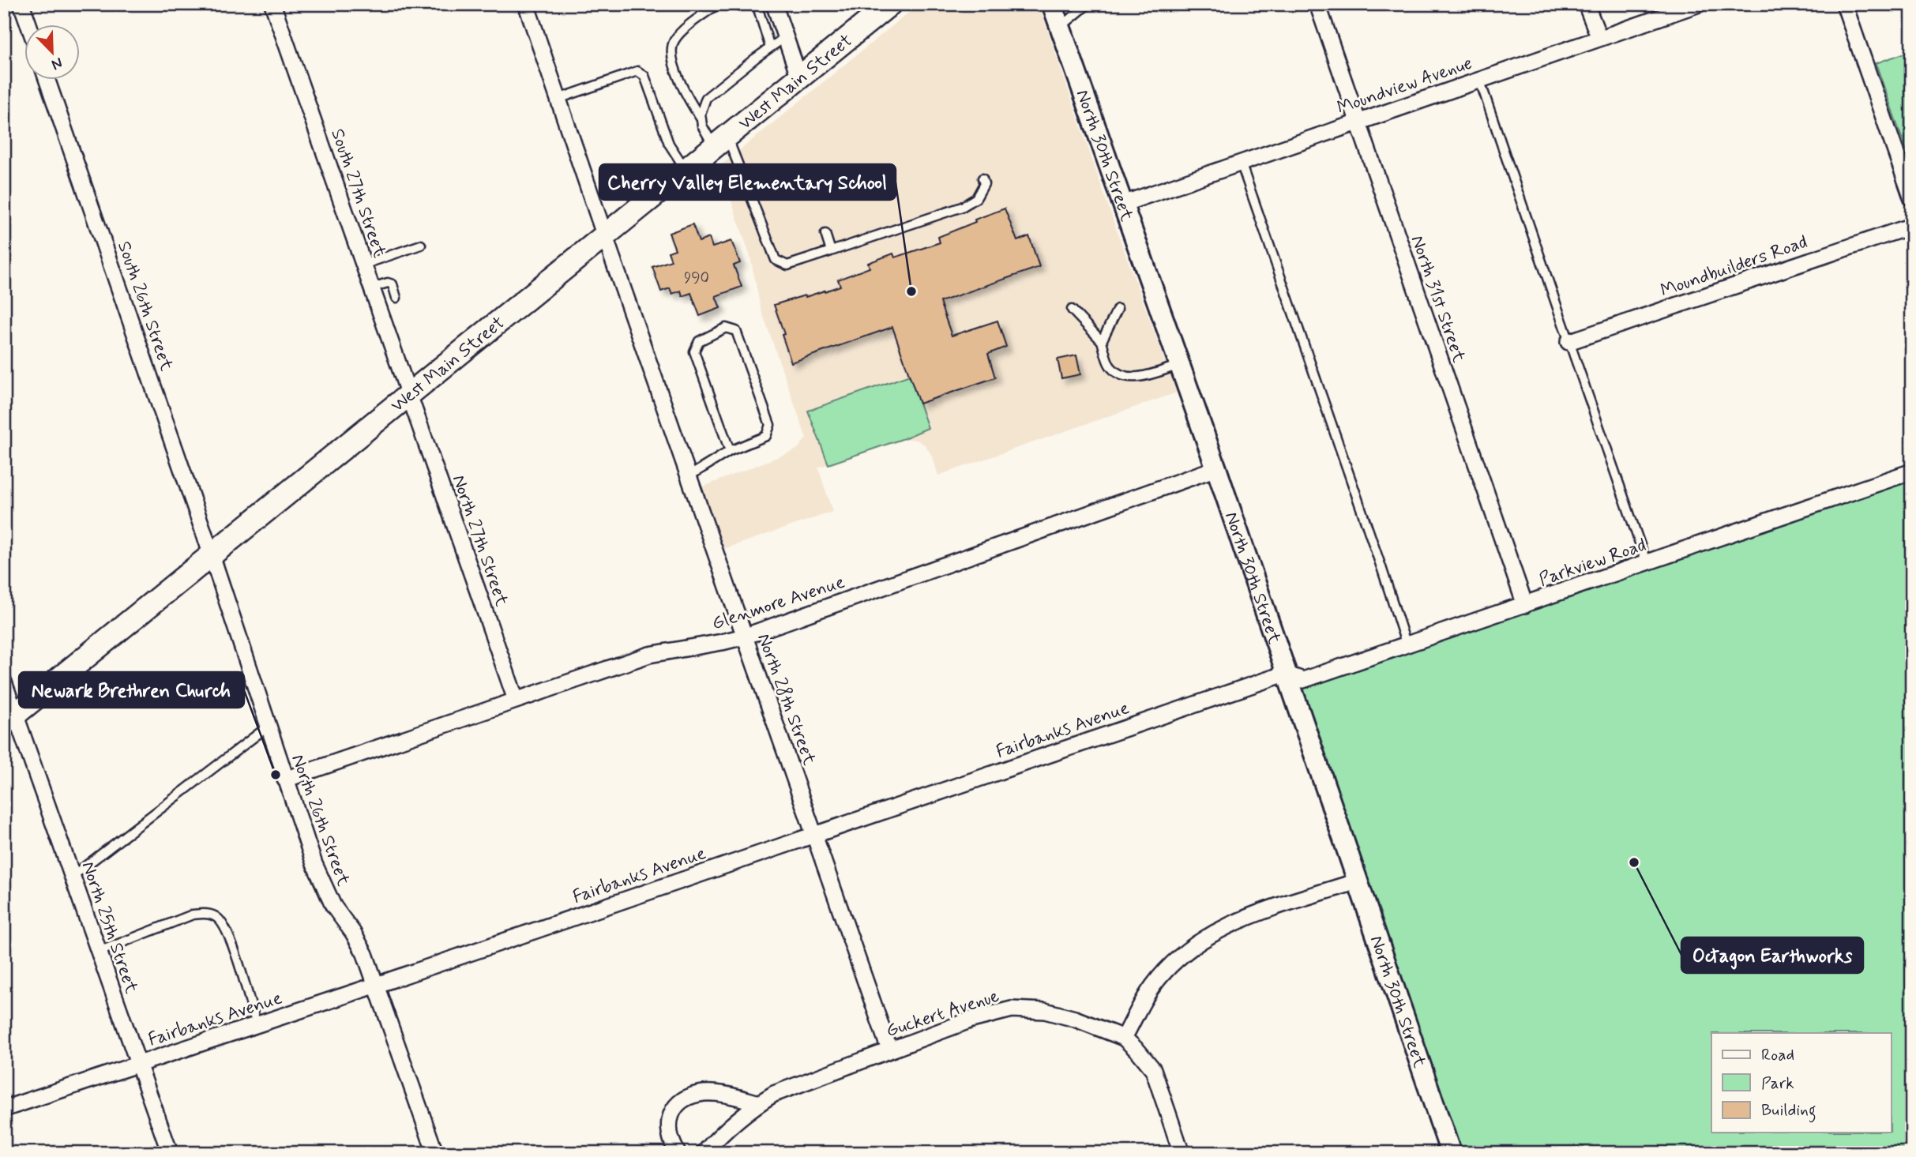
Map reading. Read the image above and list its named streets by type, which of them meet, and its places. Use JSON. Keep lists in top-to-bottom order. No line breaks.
{"streets":{"main road":["West Main Street"],"street":["Moundview Avenue","North 30th Street","South 27th Street","Moundbuilders Road","North 31st Street","South 26th Street","North 27th Street","Parkview Road","Glenmore Avenue","North 28th Street","Fairbanks Avenue","North 26th Street","North 25th Street","Guckert Avenue"]},"crossings":[["West Main Street","South 27th Street"],["West Main Street","South 26th Street"],["West Main Street","North 27th Street"],["West Main Street","North 28th Street"],["West Main Street","North 26th Street"],["West Main Street","North 25th Street"],["Moundview Avenue","North 30th Street"],["Moundview Avenue","North 31st Street"],["North 30th Street","Parkview Road"],["North 30th Street","Glenmore Avenue"],["North 30th Street","Fairbanks Avenue"],["South 27th Street","North 27th Street"],["North 31st Street","Parkview Road"],["South 26th Street","North 26th Street"],["North 27th Street","Glenmore Avenue"],["Parkview Road","Fairbanks Avenue"],["Glenmore Avenue","North 28th Street"],["Glenmore Avenue","North 26th Street"],["North 28th Street","Fairbanks Avenue"],["North 28th Street","Guckert Avenue"],["Fairbanks Avenue","North 26th Street"],["Fairbanks Avenue","North 25th Street"]],"places":["Cherry Valley Elementary School","Newark Brethren Church","Octagon Earthworks"],"house_numbers":["990"],"legend":["Road","Park","Building"],"north":"bottom right"}
